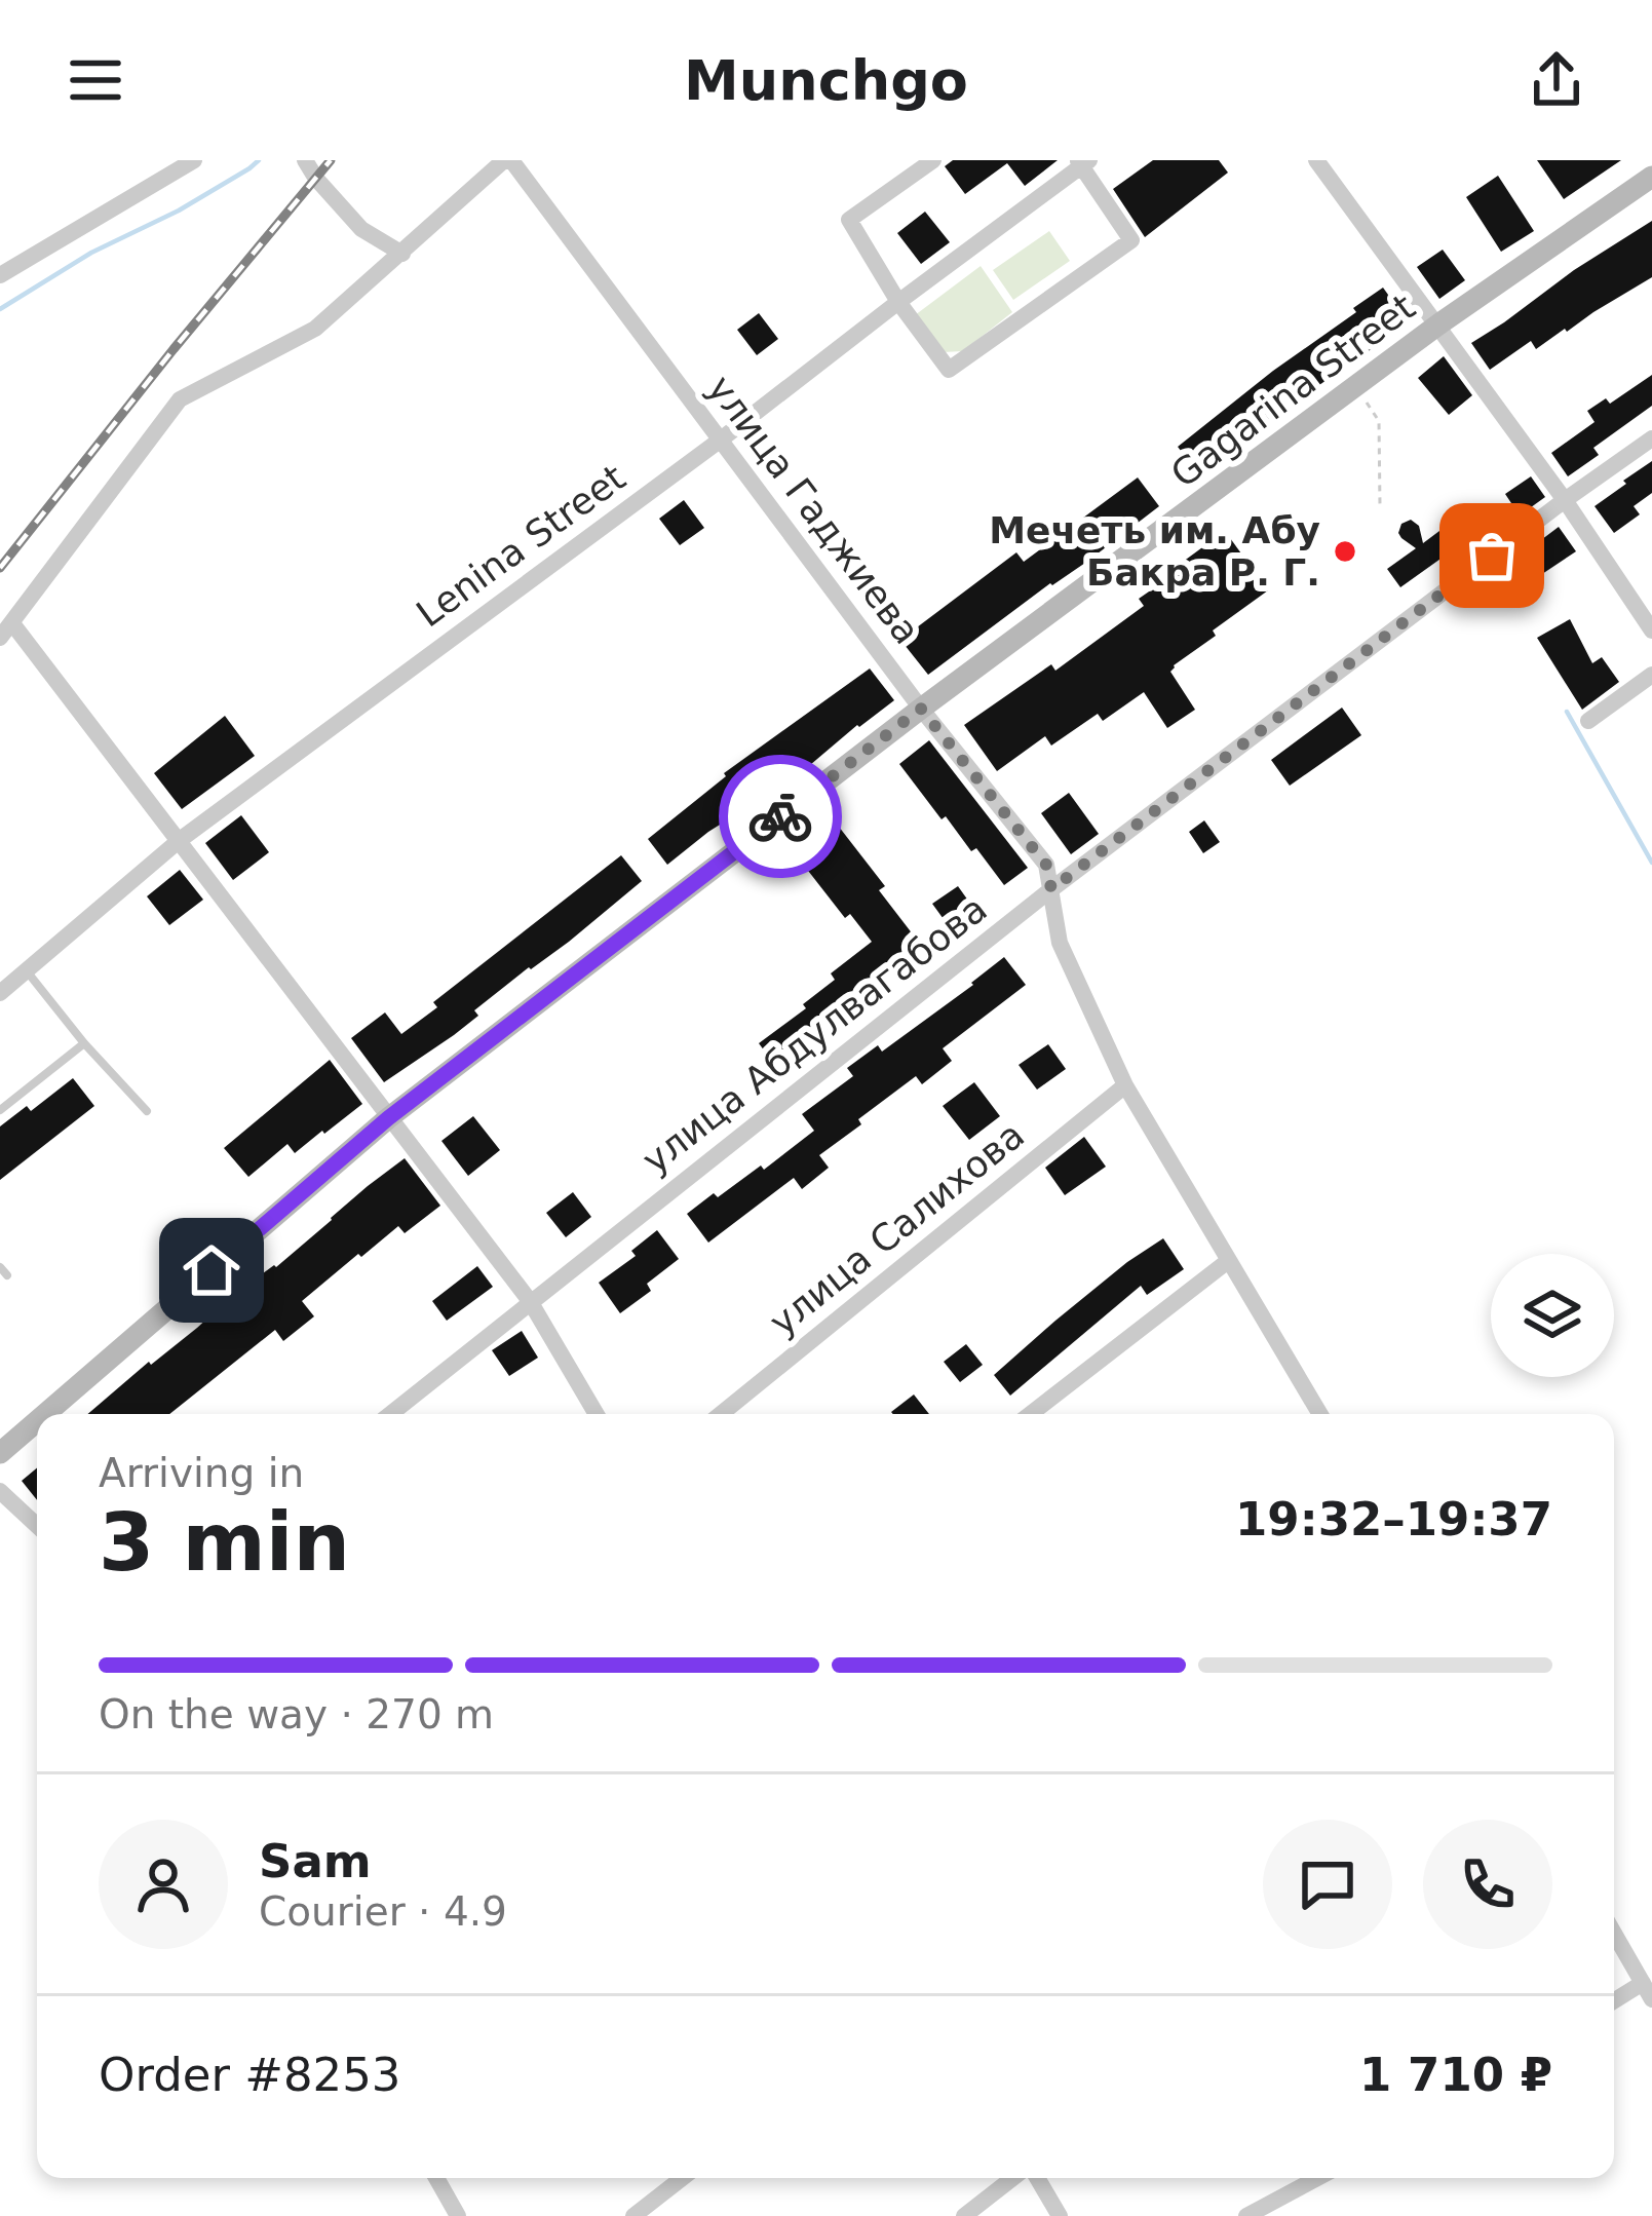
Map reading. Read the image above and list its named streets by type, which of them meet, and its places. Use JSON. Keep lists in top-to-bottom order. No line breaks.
{"streets":{"street":["Gagarina Street","улица Гаджиева","Lenina Street","улица Абдулвагабова","улица Салихова"]},"crossings":[["Gagarina Street","улица Гаджиева"],["улица Гаджиева","Lenina Street"],["улица Гаджиева","улица Абдулвагабова"],["улица Гаджиева","улица Салихова"]],"places":["Мечеть им. Абу Бакра Р. Г."],"page":{"header":"Munchgo","heading":["3 min","Arriving in","19:32–19:37"],"panel":["Sam","Courier · 4.9","Order #8253","1 710 ₽"],"bar":"On the way · 270 m"}}
